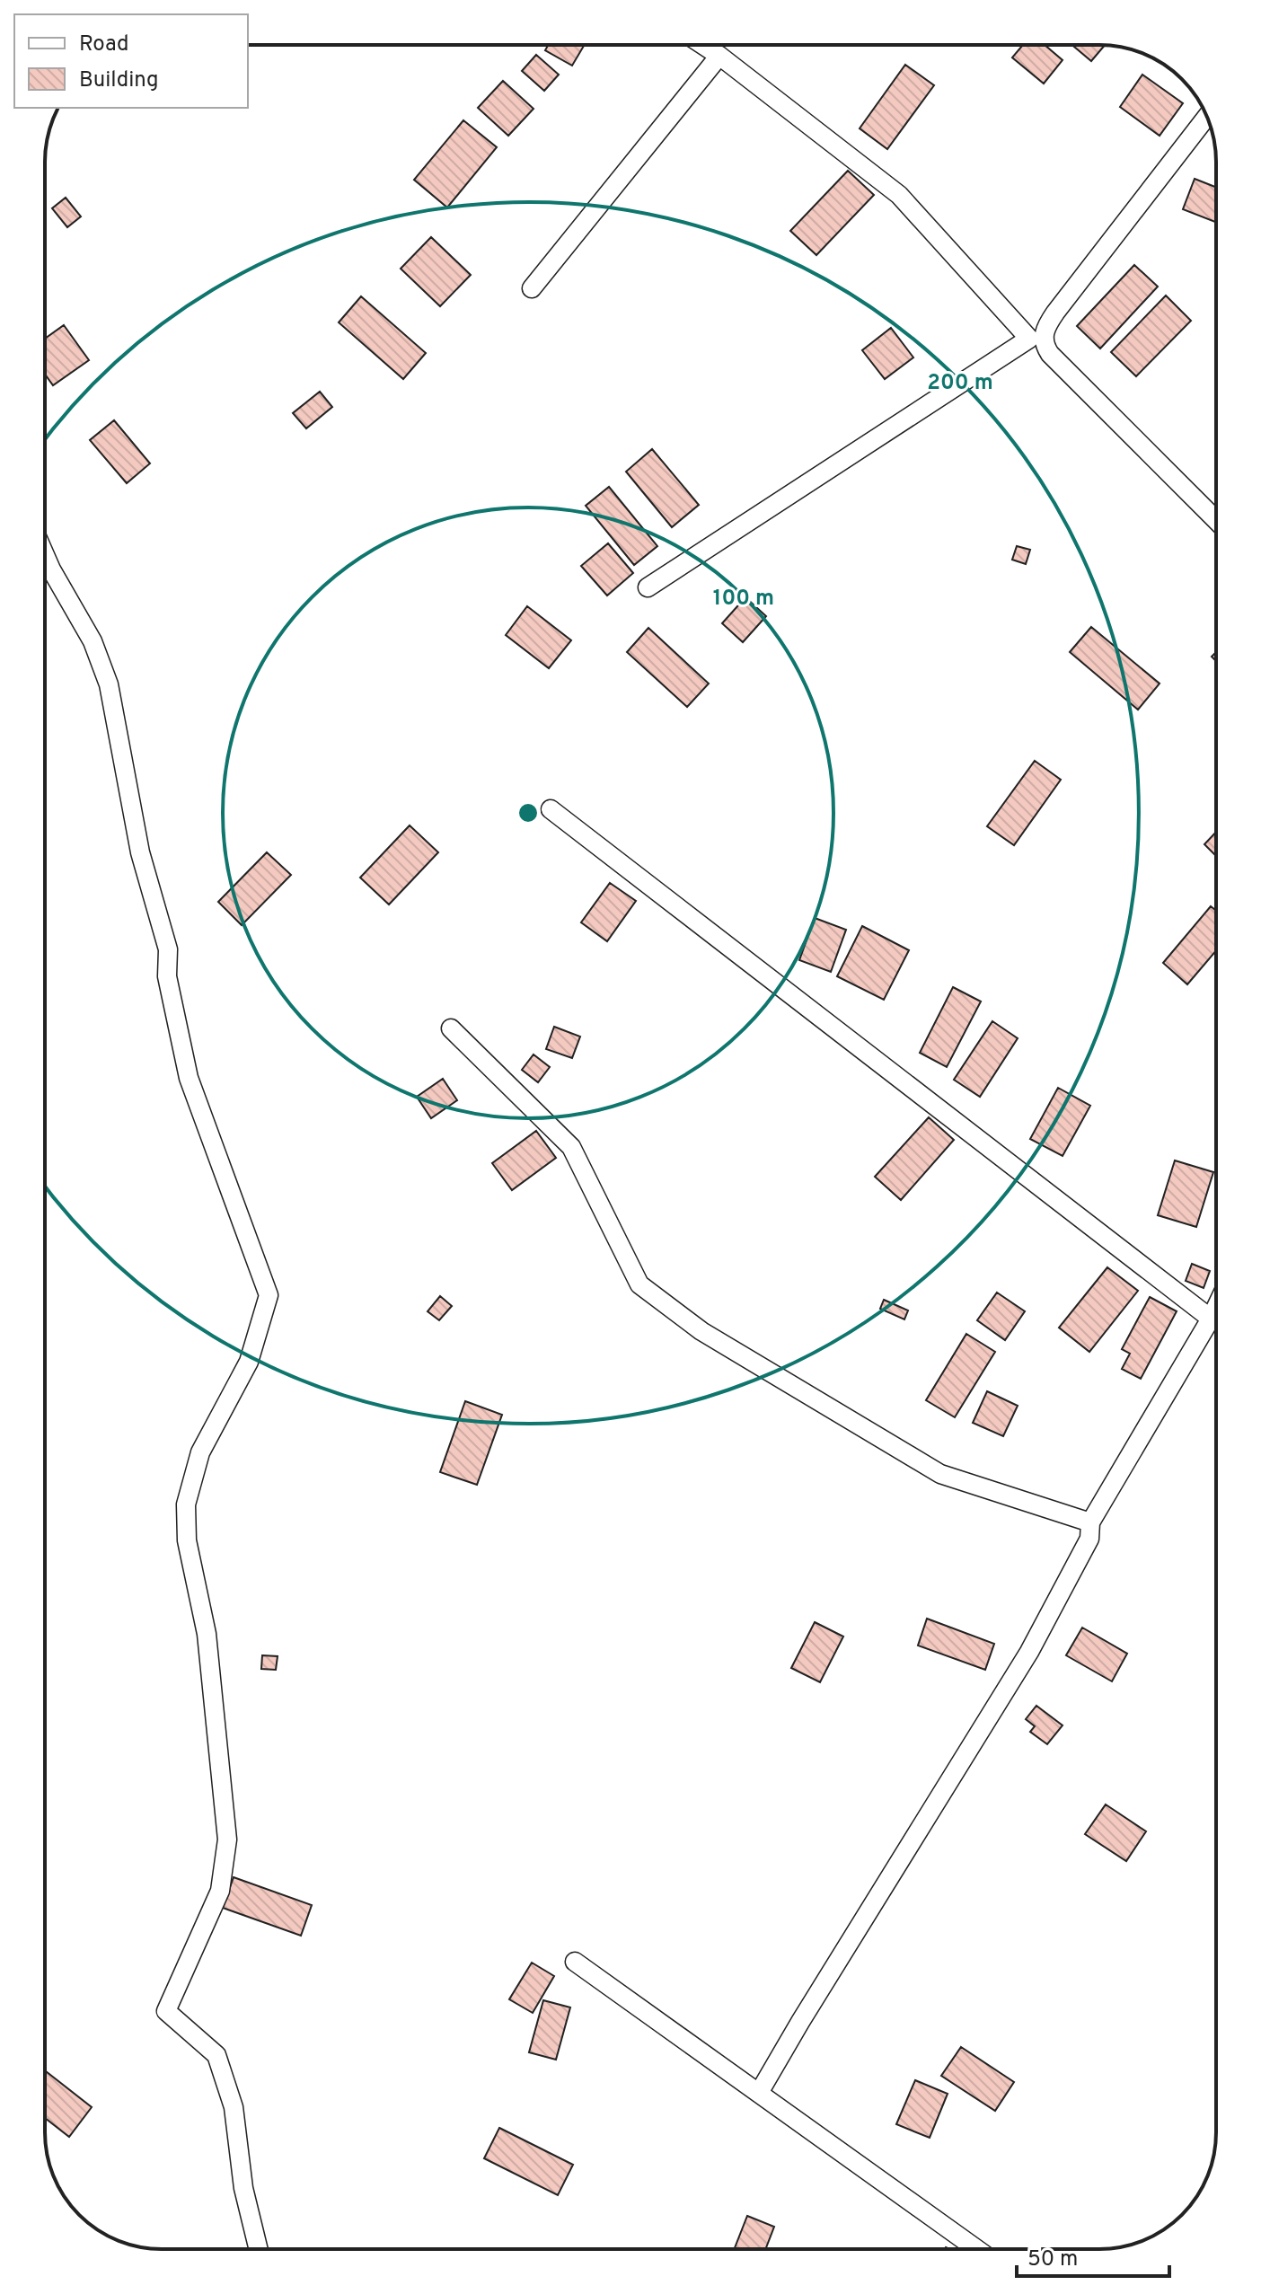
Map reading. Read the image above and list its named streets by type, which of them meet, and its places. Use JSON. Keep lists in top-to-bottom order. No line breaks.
{"legend":["Road","Building"],"scale_bar":"50 m","rings":["200 m","100 m"]}
